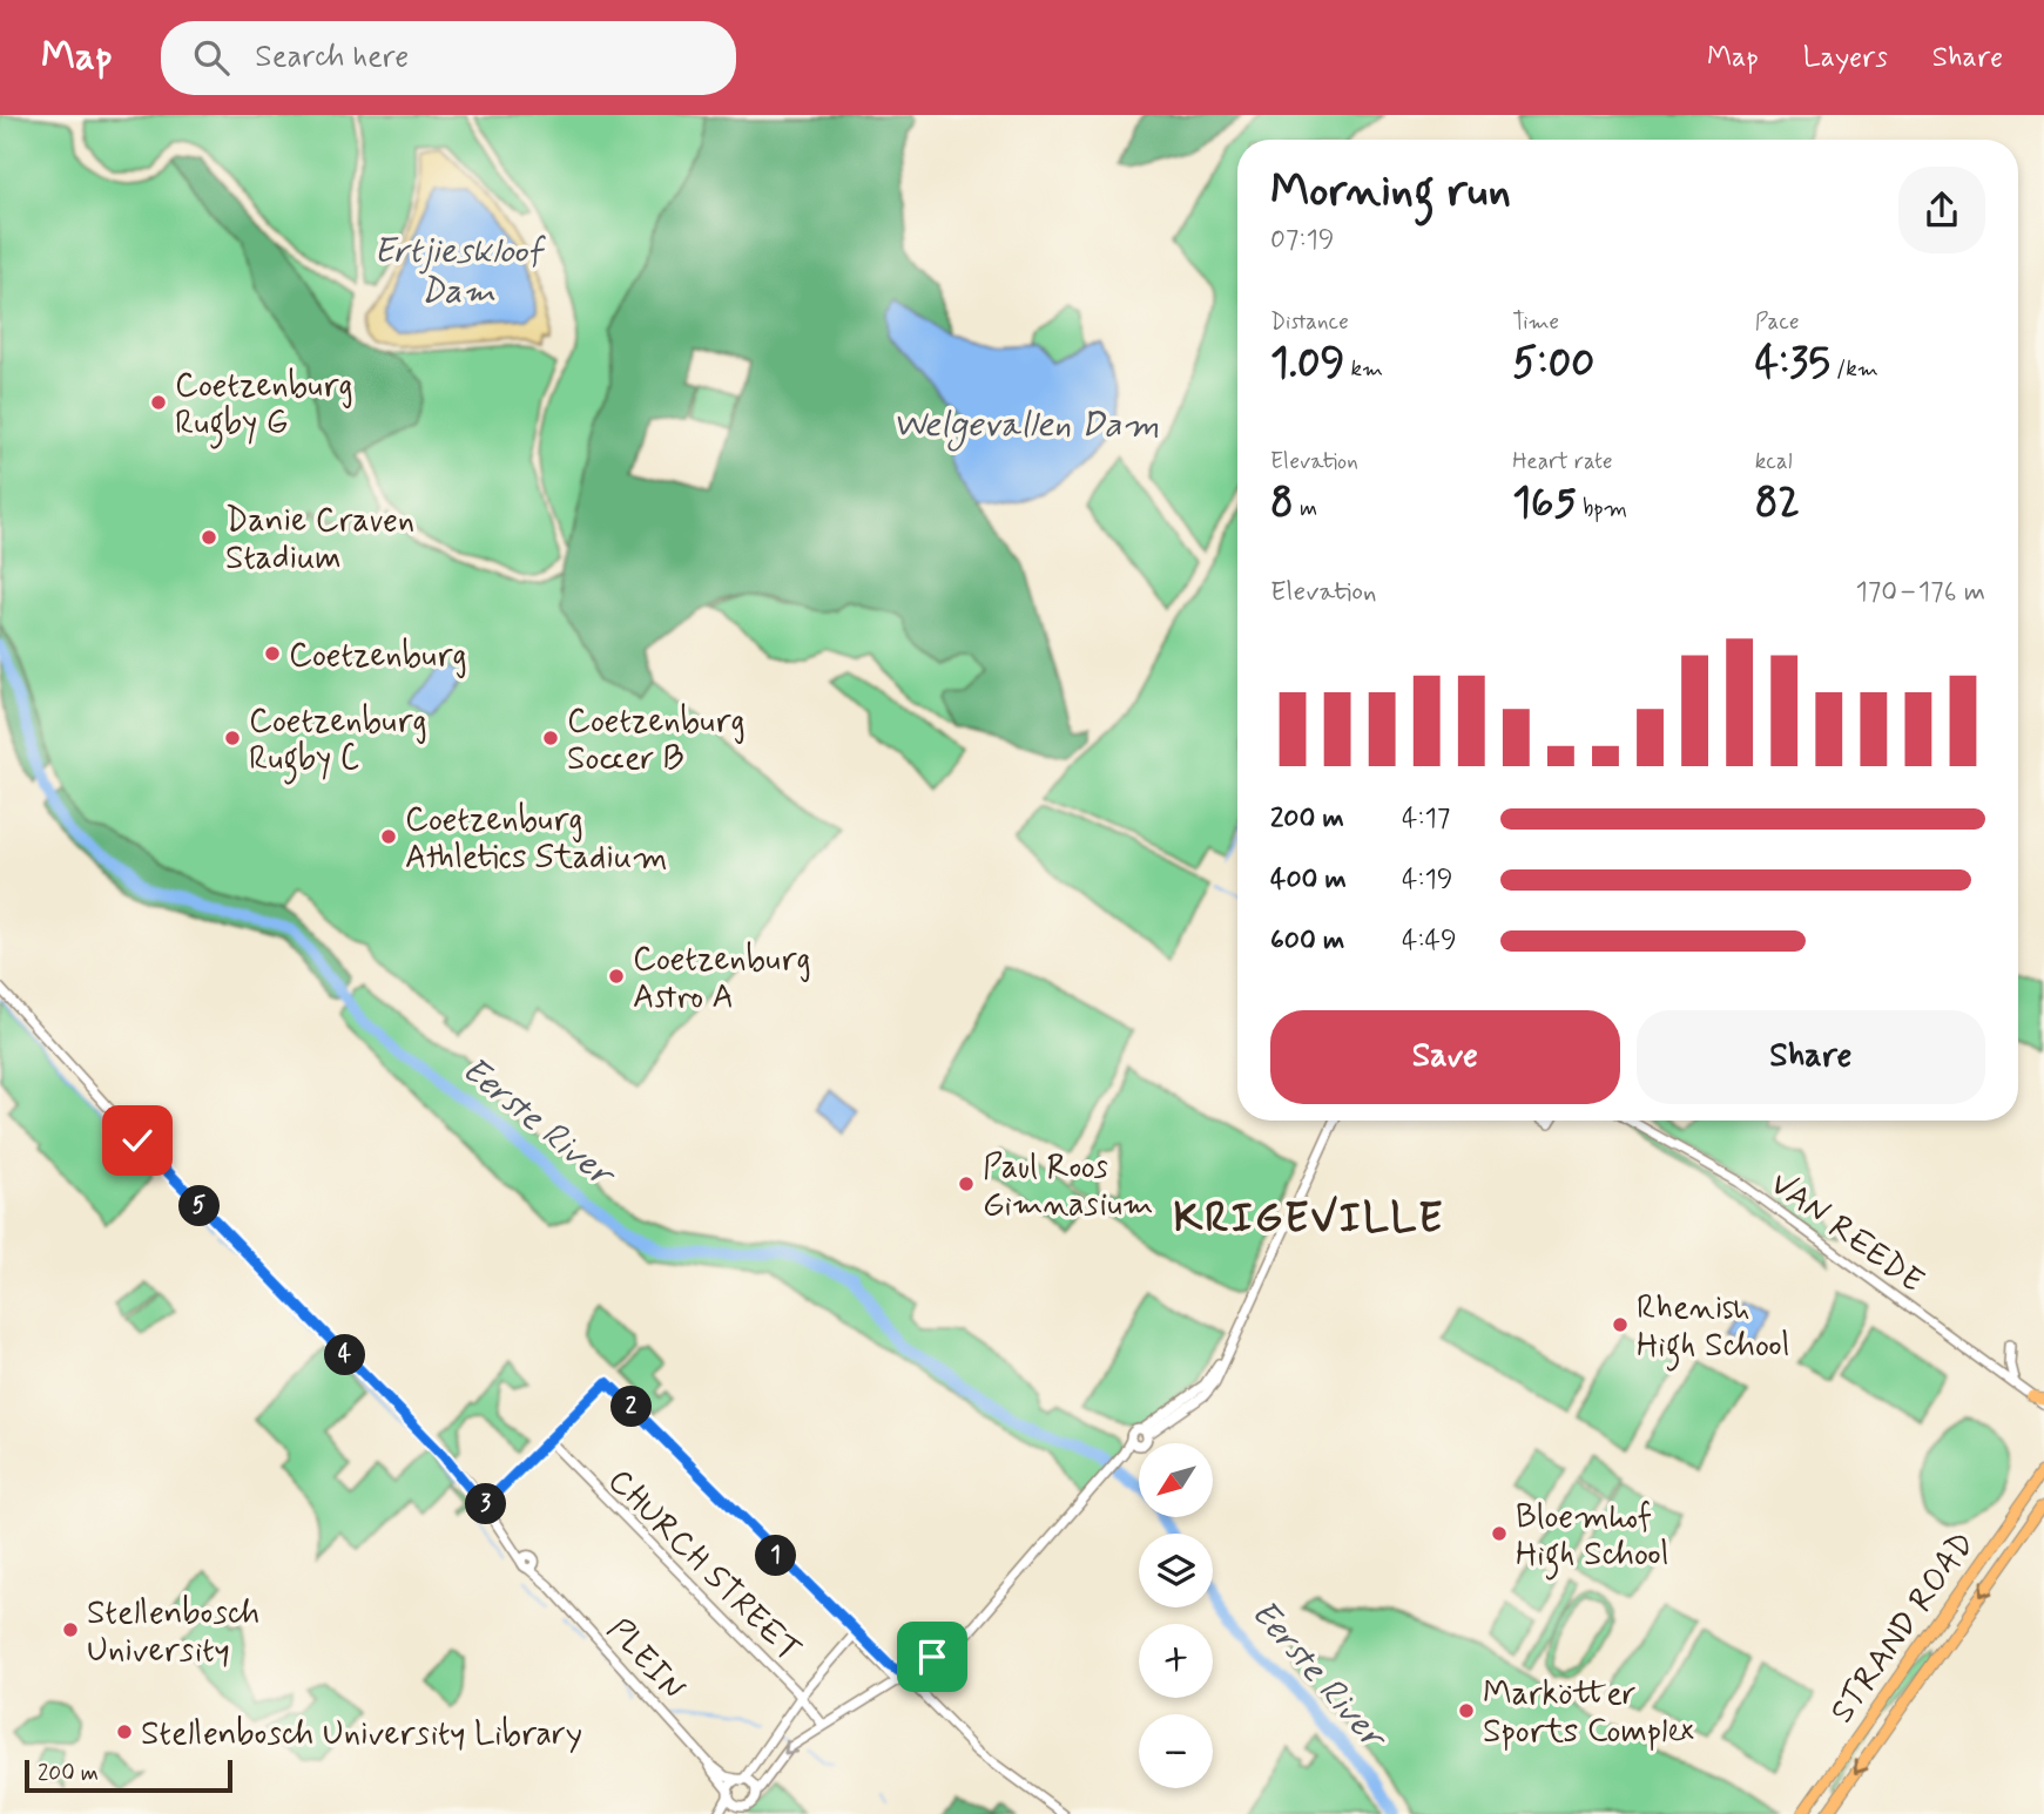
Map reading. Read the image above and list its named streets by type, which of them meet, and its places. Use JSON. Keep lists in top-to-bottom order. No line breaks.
{"streets":{"main road":["STRAND ROAD"],"street":["VAN REEDE","CHURCH STREET","PLEIN"]},"districts":["KRIGEVILLE"],"water":["Ertjieskloof Dam","Welgevallen Dam","Eerste River"],"places":["Coetzenburg Rugby G","Danie Craven Stadium","Coetzenburg","Coetzenburg Rugby C","Coetzenburg Soccer B","Coetzenburg Athletics Stadium","Coetzenburg Astro A","Paul Roos Gimnasium","Rhenish High School","Bloemhof High School","Stellenbosch University","Markötter Sports Complex","Stellenbosch University Library"],"scale_bar":"200 m","north":"bottom left","page":{"header":"Map","search":"Search here","nav":["Map","Layers","Share"],"heading":["Morning run","07:19"],"stats":[["Distance","1.09 km"],["Time","5:00"],["Pace","4:35 /km"],["Elevation","8 m"],["Heart rate","165 bpm"],["kcal","82"]],"chart":["Elevation","170–176 m"],"list":[{"name":"200 m","note":"4:17"},{"name":"400 m","note":"4:19"},{"name":"600 m","note":"4:49"}],"buttons":["Save","Share"],"pins":["5","4","2","3","1"],"map_buttons":["+","−"],"scale":"200 m"}}
